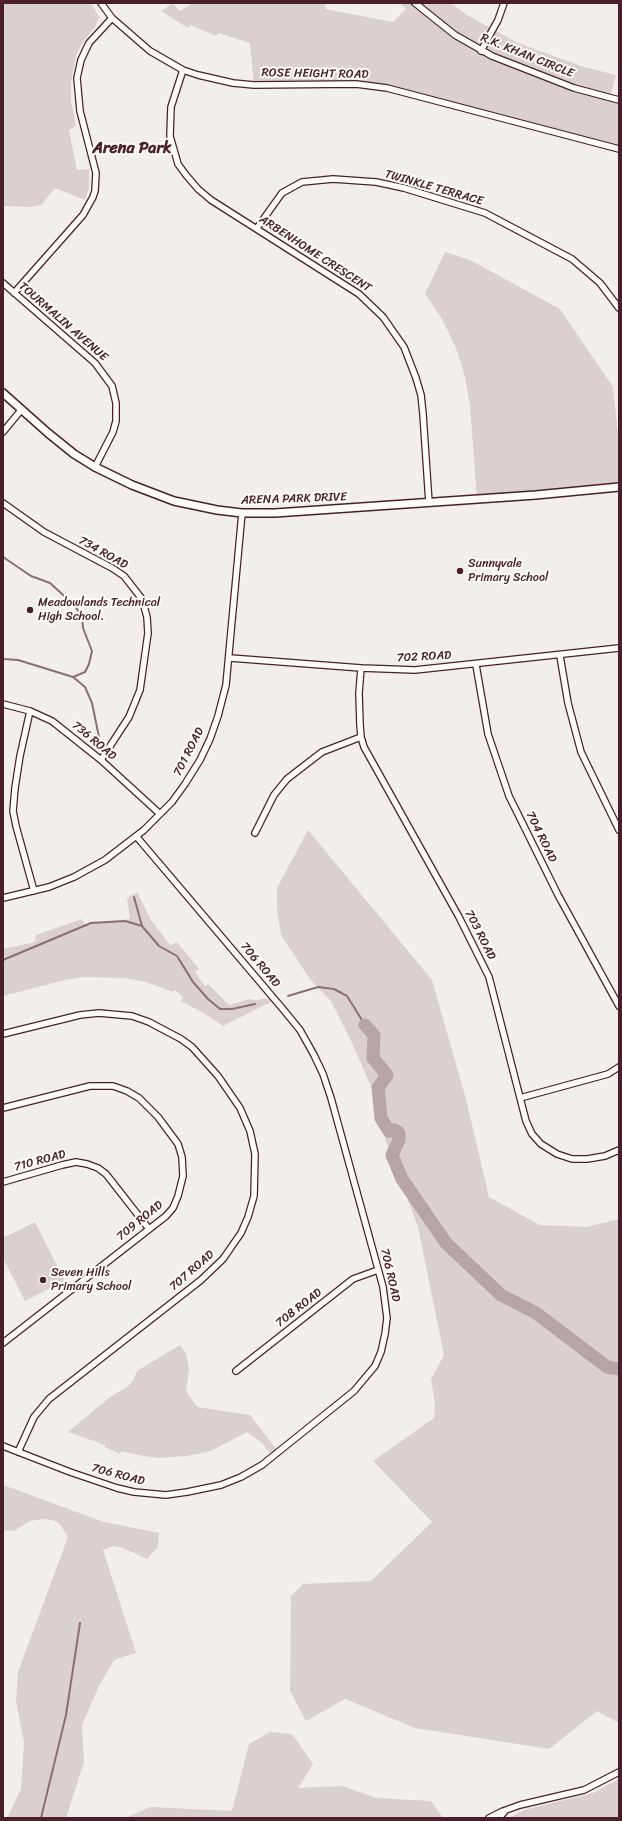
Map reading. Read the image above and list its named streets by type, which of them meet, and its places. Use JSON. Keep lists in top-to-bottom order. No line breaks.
{"streets":{"street":["R.K. KHAN CIRCLE","ROSE HEIGHT ROAD","TWINKLE TERRACE","ARBENHOME CRESCENT","TOURMALIN AVENUE","ARENA PARK DRIVE","734 ROAD","702 ROAD","736 ROAD","701 ROAD","704 ROAD","703 ROAD","706 ROAD","710 ROAD","709 ROAD","707 ROAD","708 ROAD"]},"crossings":[["ROSE HEIGHT ROAD","ARBENHOME CRESCENT"],["TWINKLE TERRACE","ARBENHOME CRESCENT"],["ARBENHOME CRESCENT","ARENA PARK DRIVE"],["TOURMALIN AVENUE","ARENA PARK DRIVE"],["ARENA PARK DRIVE","701 ROAD"],["734 ROAD","736 ROAD"],["702 ROAD","701 ROAD"],["702 ROAD","704 ROAD"],["702 ROAD","703 ROAD"],["736 ROAD","701 ROAD"],["701 ROAD","706 ROAD"],["706 ROAD","707 ROAD"],["706 ROAD","708 ROAD"],["710 ROAD","709 ROAD"]],"districts":["Arena Park"],"places":["Sunnyvale Primary School","Meadowlands Technical High School.","Seven Hills Primary School"]}
